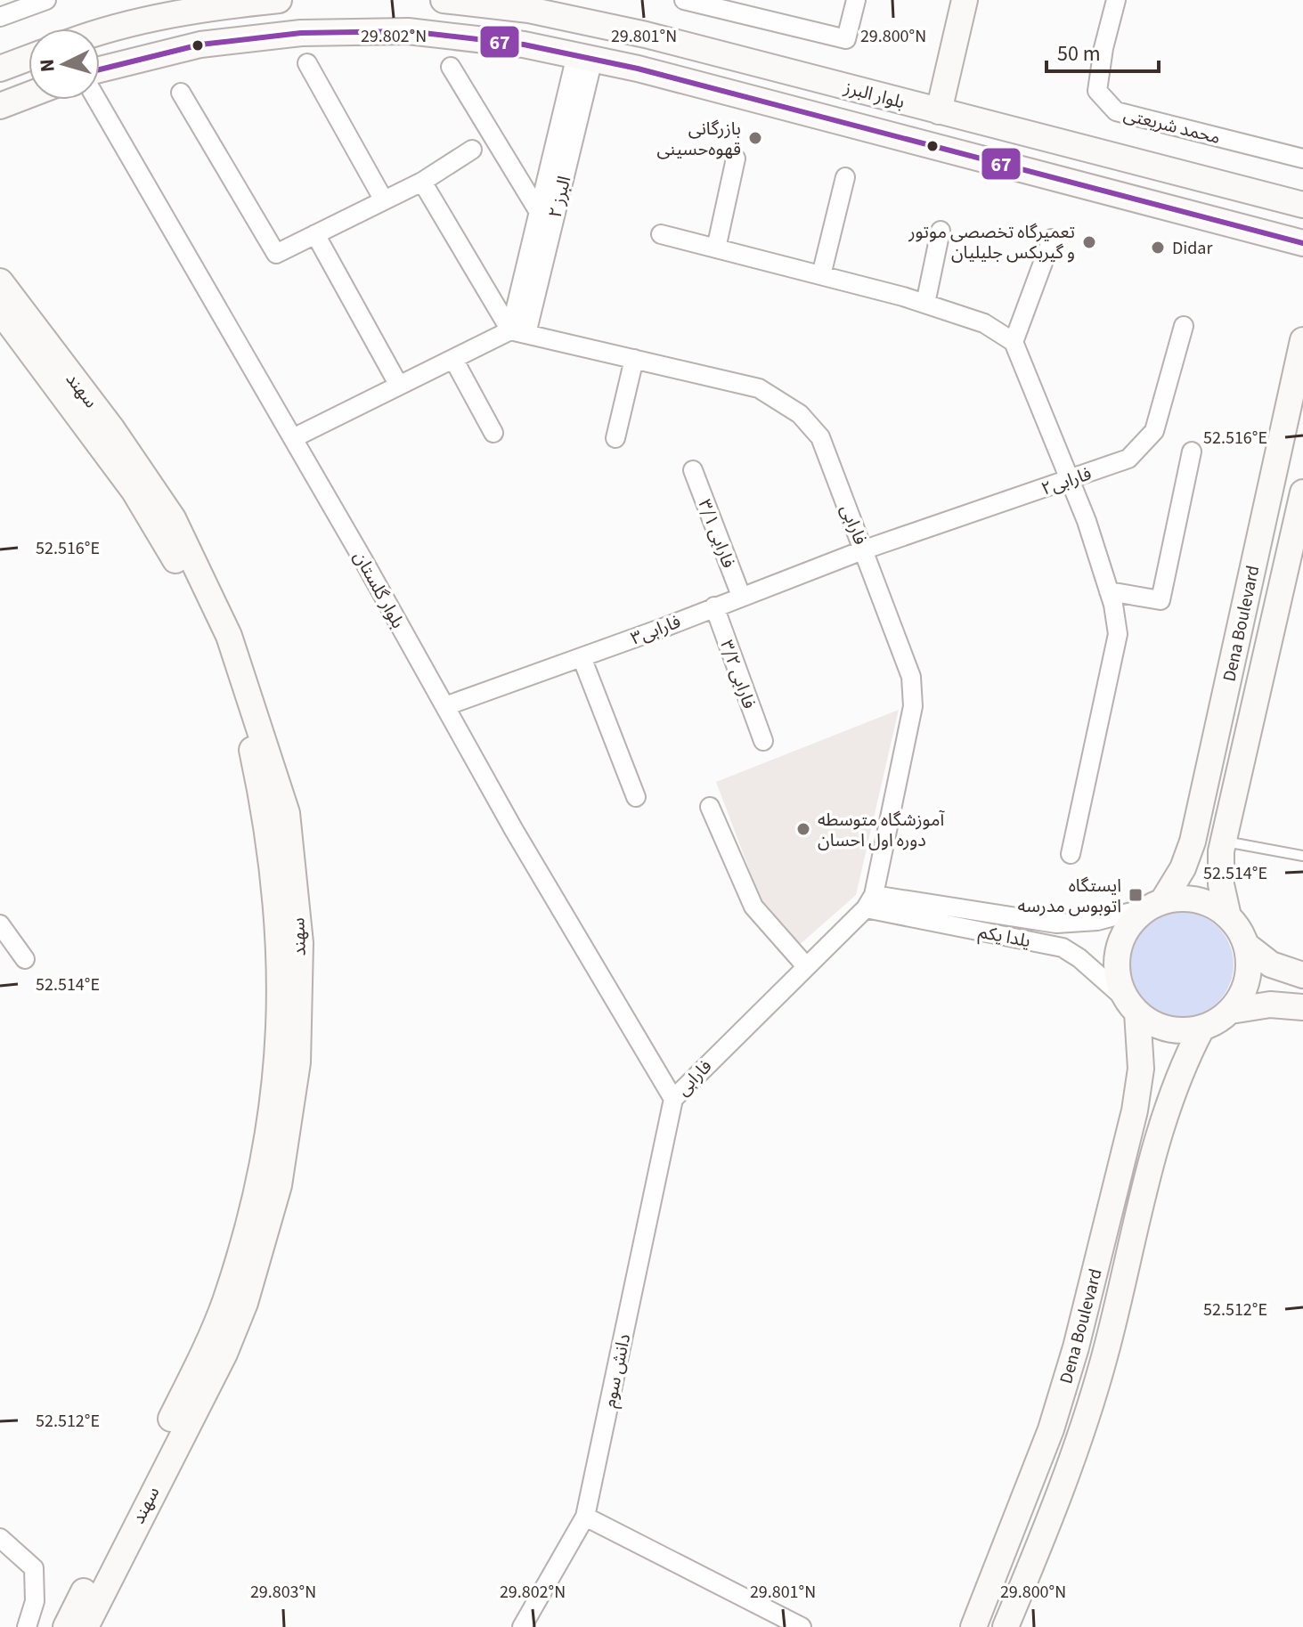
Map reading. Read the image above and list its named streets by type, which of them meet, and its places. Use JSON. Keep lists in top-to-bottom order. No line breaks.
{"streets":{"main road":["بلوار البرز","سهند","Dena Boulevard"],"street":["محمد شریعتی","البرز ۲","فارابی۲","فارابی","فارابی ۳/۱","بلوار گلستان","فارابی۳","فارابی ۳/۲","یلدا یکم","دانش سوم"]},"crossings":[["بلوار البرز","البرز ۲"],["البرز ۲","فارابی"],["فارابی۲","فارابی"],["فارابی۲","فارابی۳"],["فارابی","بلوار گلستان"],["فارابی","فارابی۳"],["فارابی","یلدا یکم"],["فارابی","دانش سوم"],["فارابی ۳/۱","فارابی۳"],["بلوار گلستان","فارابی۳"],["بلوار گلستان","دانش سوم"],["Dena Boulevard","یلدا یکم"],["فارابی۳","فارابی ۳/۲"]],"places":{"other":["بازرگانی قهوه‌حسینی","تعمیرگاه تخصصی موتور و گیربکس جلیلیان","Didar","آموزشگاه متوسطه دوره اول احسان"],"transit":["ایستگاه اتوبوس مدرسه"]},"lines":["transit line 67"],"scale_bar":"50 m","north":"left","coordinates":["29.802°N","29.801°N","29.800°N","52.516°E","52.514°E","52.512°E","29.803°N"]}
